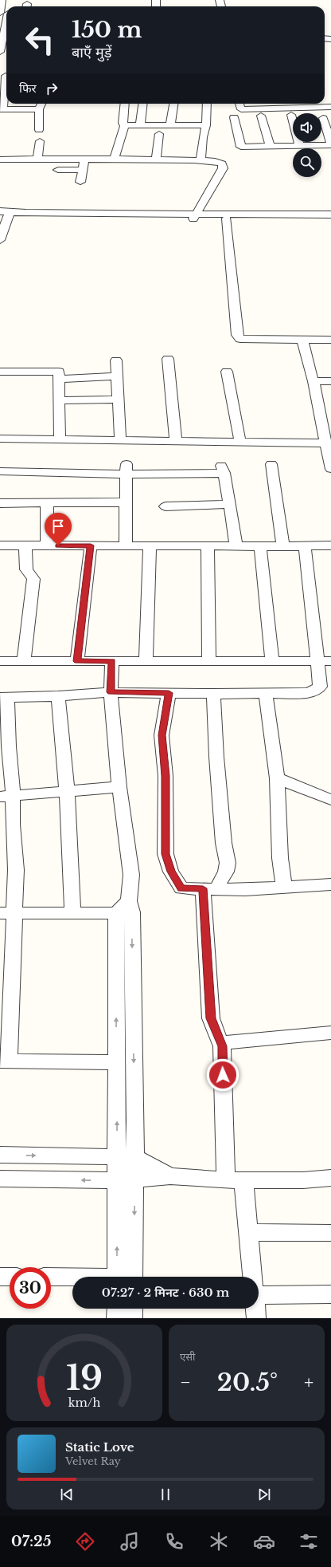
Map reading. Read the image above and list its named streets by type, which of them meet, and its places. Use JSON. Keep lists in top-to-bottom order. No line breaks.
{"page":{"turn":["150 m","बाएँ मुड़ें"],"then":"फिर","limit":"30","trip":"07:27 · 2 मिनट · 630 m","tile":"एसी","heat":["−","20.5°","+"],"song":["Static Love","Velvet Ray"],"tabs":"07:25","gauge":["19","km/h"]}}
